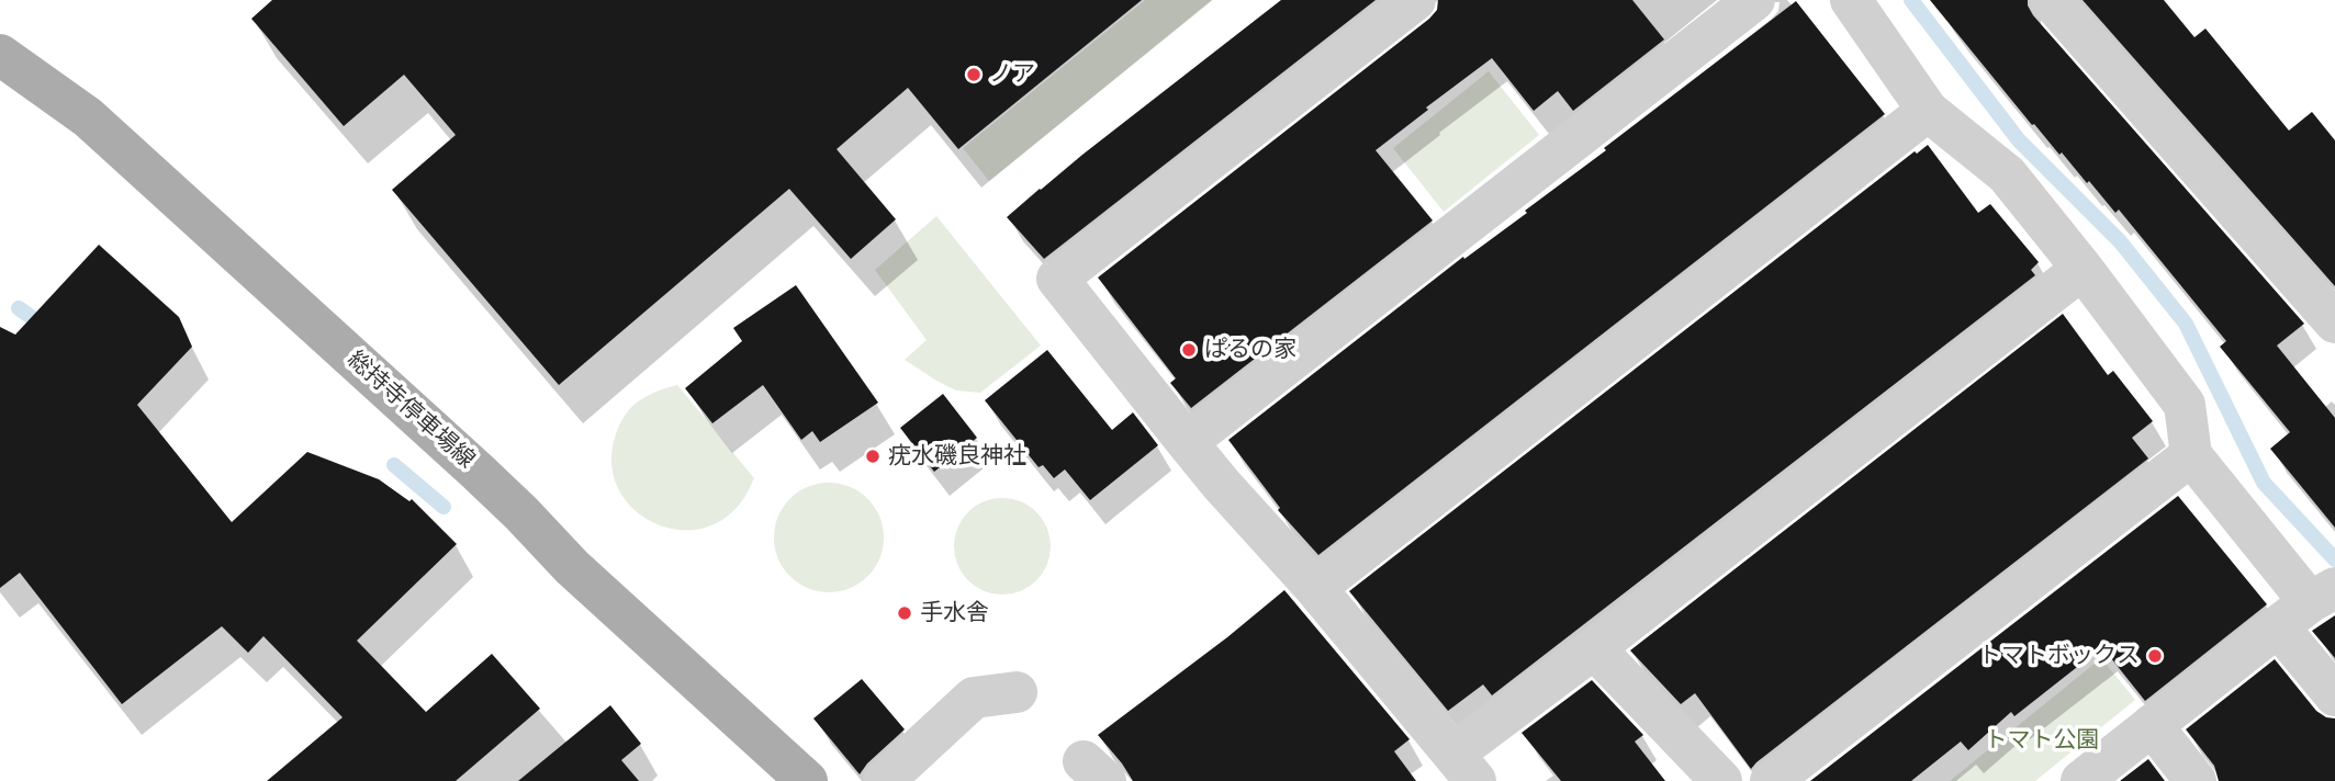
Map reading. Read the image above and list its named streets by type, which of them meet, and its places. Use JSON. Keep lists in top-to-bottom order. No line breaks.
{"streets":{"main road":["総持寺停車場線"]},"parks":["トマト公園"],"places":["ノア","ぱるの家","疣水磯良神社","手水舎","トマトボックス"]}
